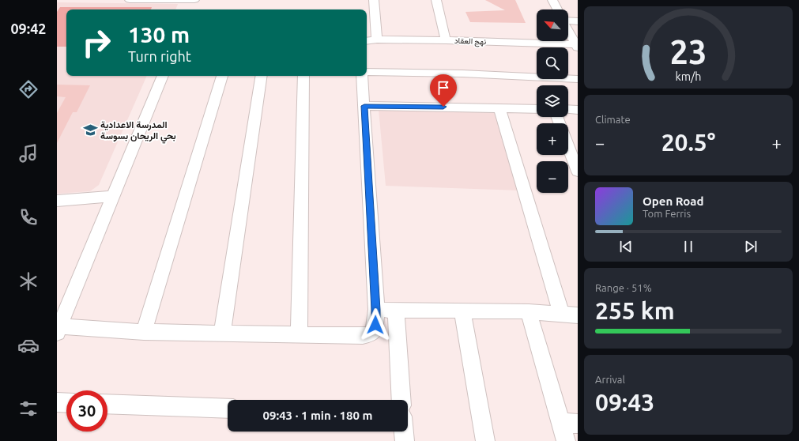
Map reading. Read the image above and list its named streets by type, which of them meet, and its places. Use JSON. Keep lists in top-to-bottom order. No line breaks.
{"streets":{"street":["نهج العقاد"]},"places":{"school or university":["المدرسة الاعدادية بحي الريحان بسوسة"]},"north":"top left","page":{"tabs":"09:42","map_buttons":["+","−"],"turn":["130 m","Turn right"],"tile":["Climate",["Range · 51%","255 km"],["Arrival","09:43"]],"heat":["−","20.5°","+"],"song":["Open Road","Tom Ferris"],"limit":"30","trip":"09:43 · 1 min · 180 m","gauge":["23","km/h"]}}
